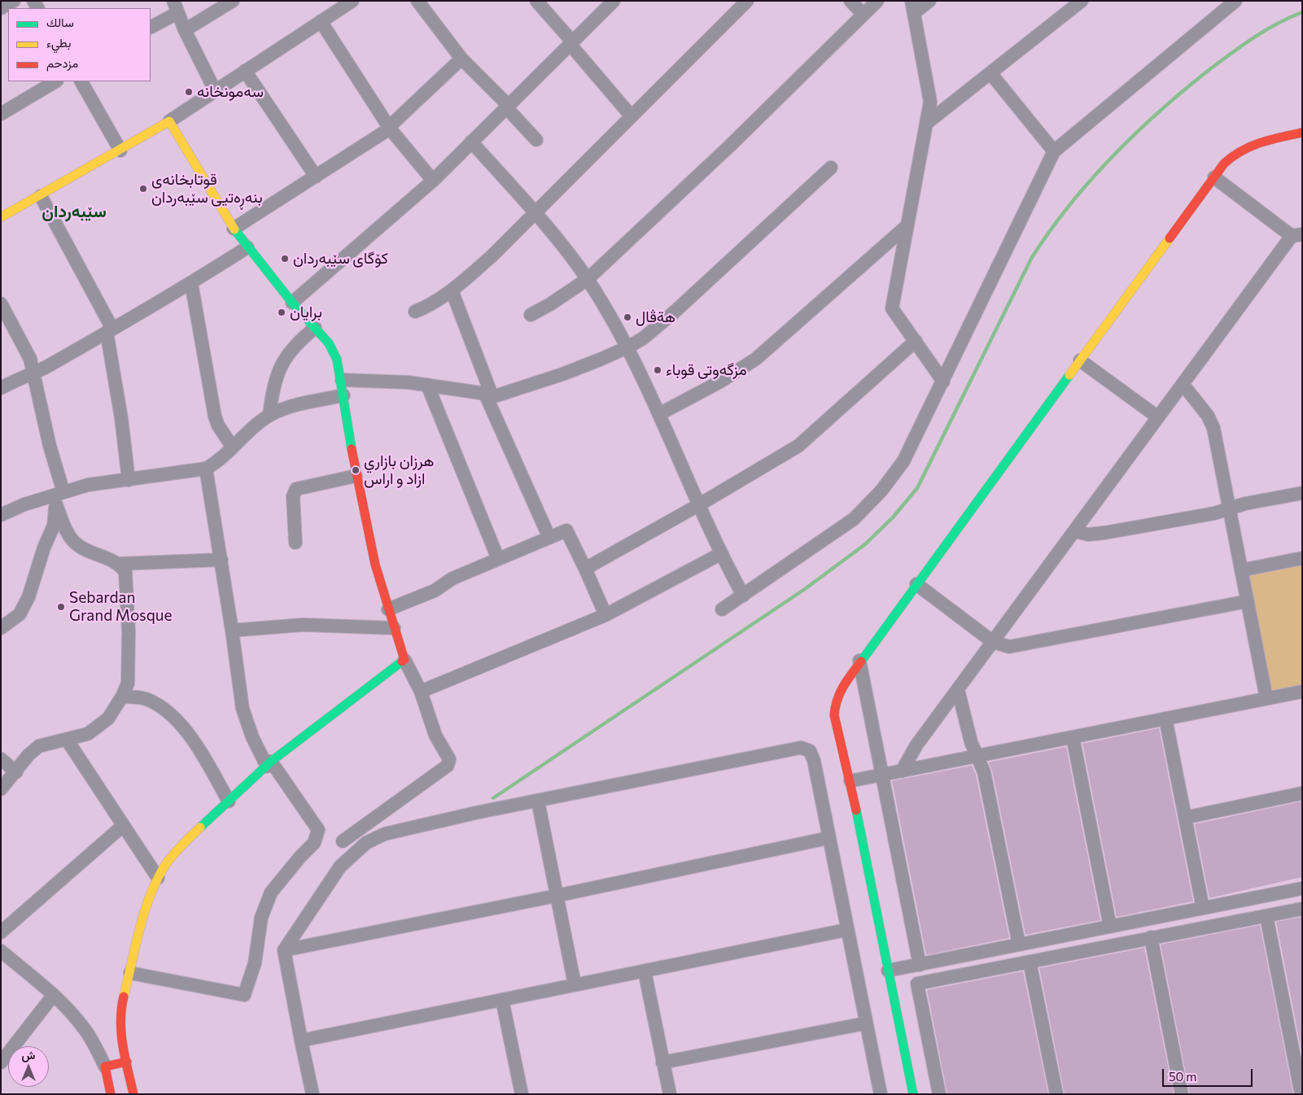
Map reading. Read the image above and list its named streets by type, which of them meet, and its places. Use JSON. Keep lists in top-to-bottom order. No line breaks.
{"districts":["سێبەردان"],"places":["سەمونخانە","قوتابخانەی بنەڕەتیی سێبەردان","کۆگای سێبەردان","برايان","هةڤال","مزگەوتی قوباء","هرزان بازاري ازاد و اراس","Sebardan Grand Mosque"],"legend":["سالك","بطيء","مزدحم"],"scale_bar":"50 m","north":"top"}
